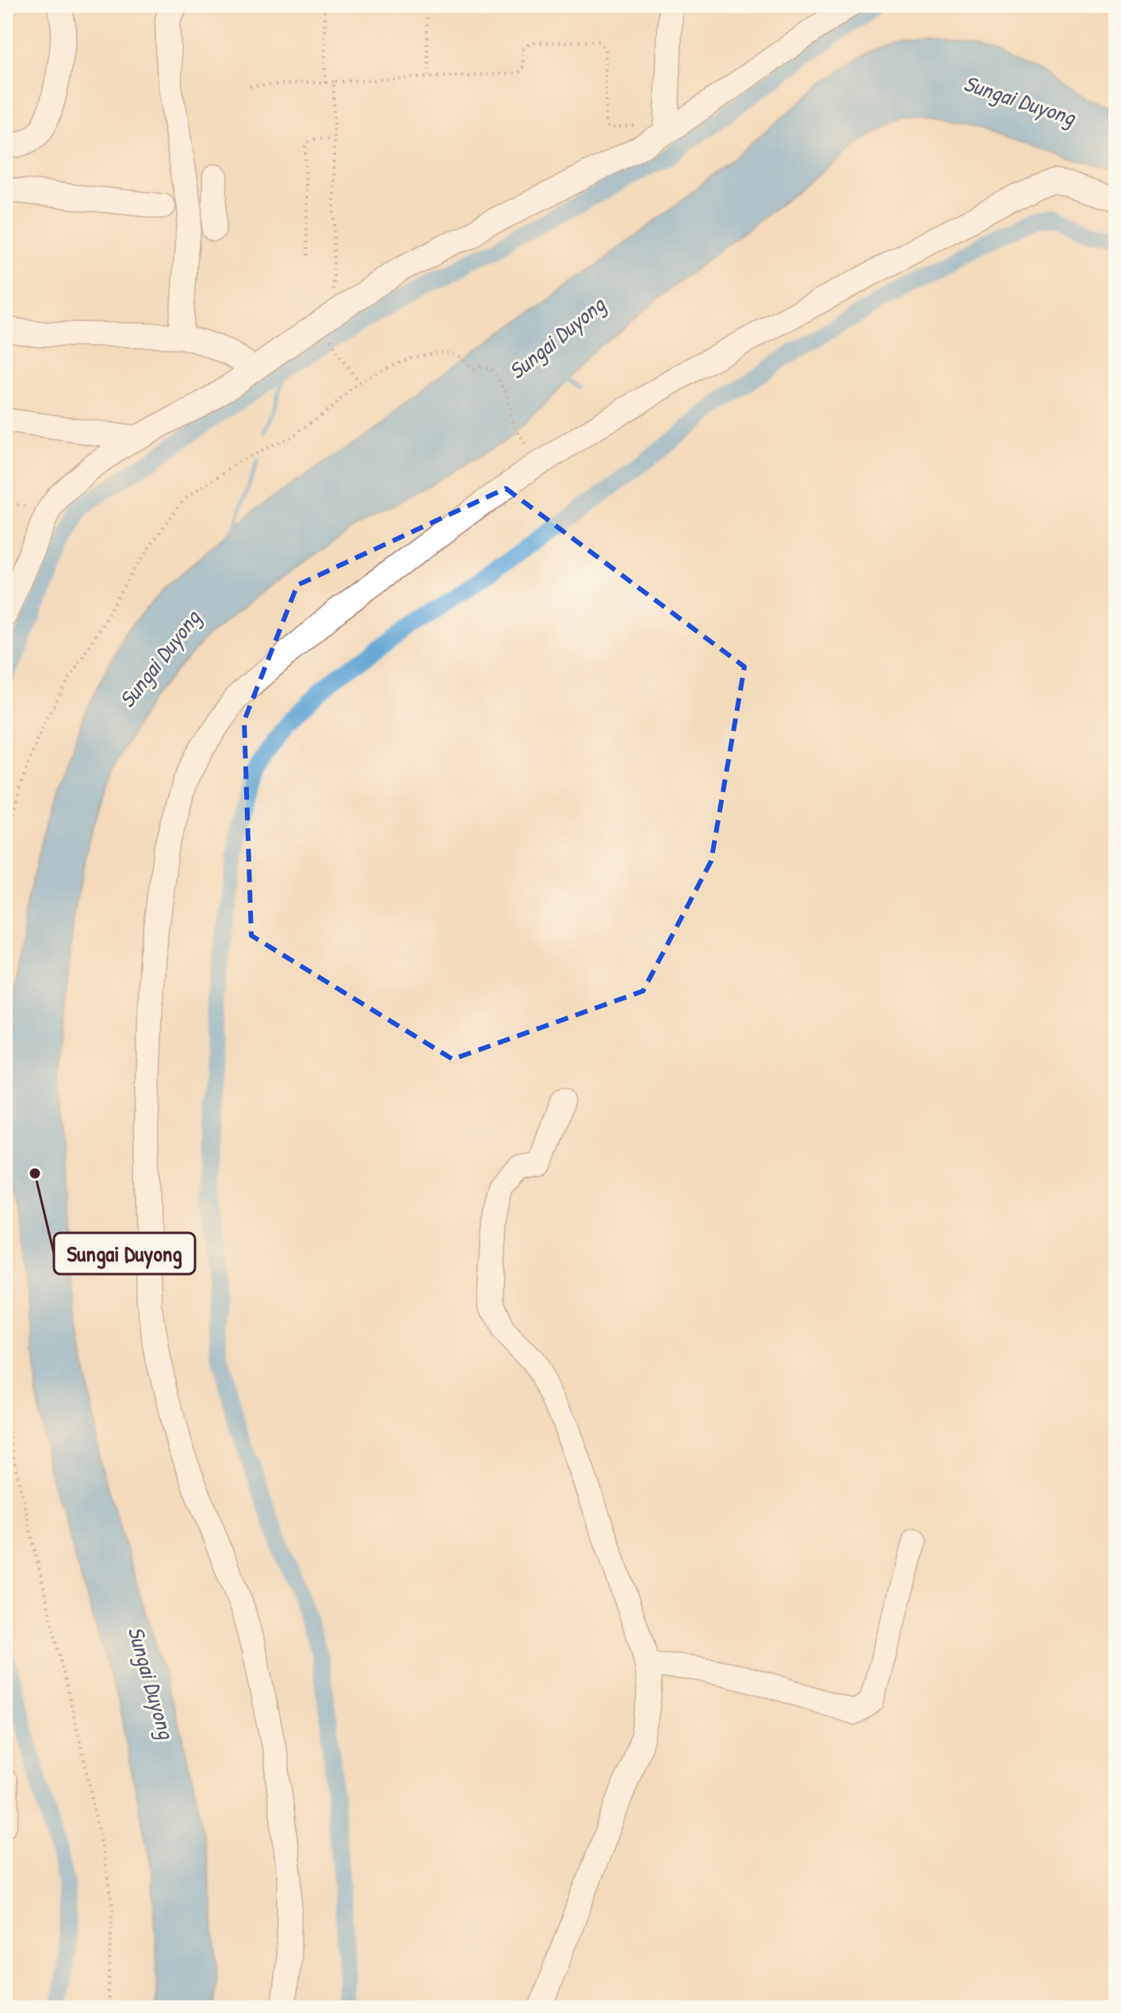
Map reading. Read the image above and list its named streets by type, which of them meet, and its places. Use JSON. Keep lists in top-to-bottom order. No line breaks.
{"water":["Sungai Duyong"],"places":["Sungai Duyong"]}
